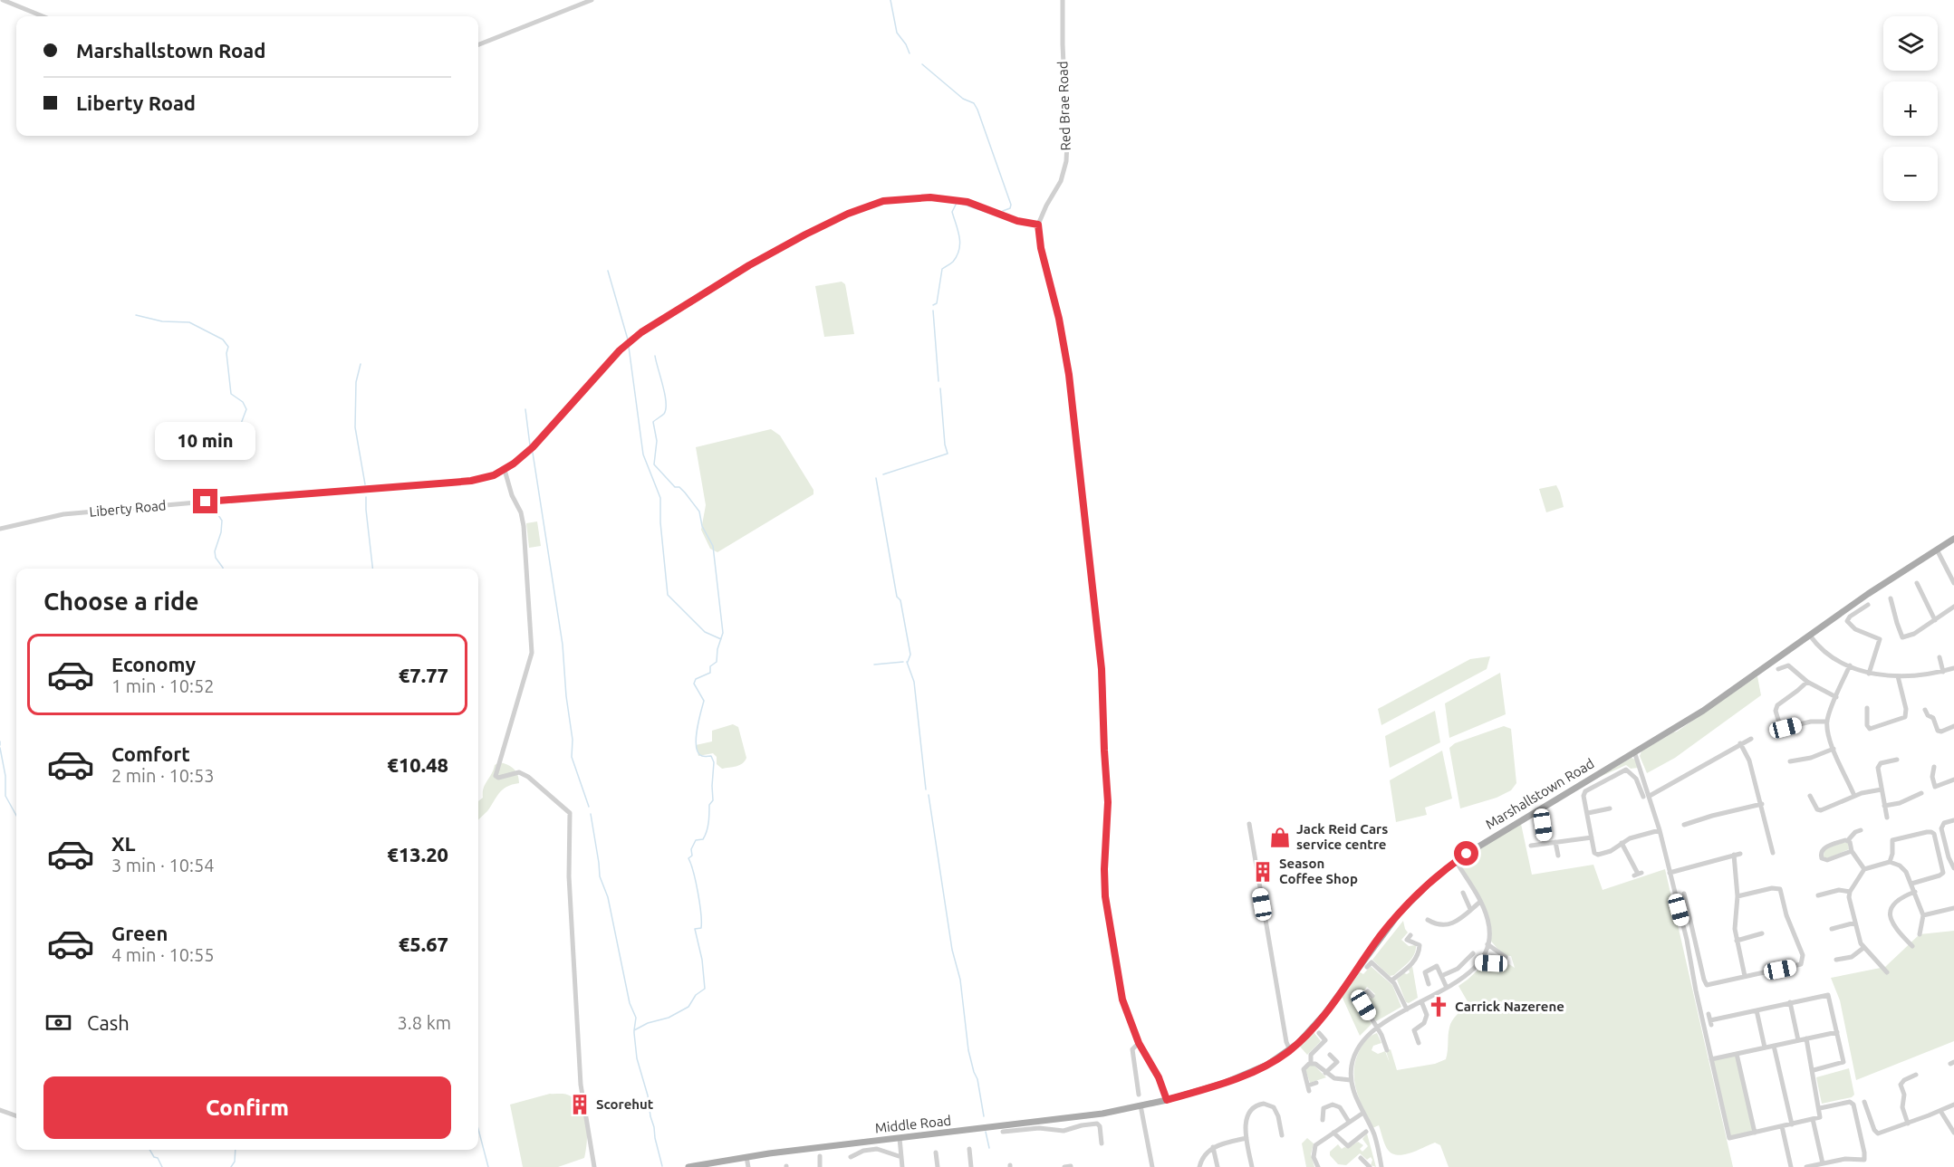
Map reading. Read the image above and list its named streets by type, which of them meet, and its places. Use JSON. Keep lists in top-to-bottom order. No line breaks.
{"streets":{"main road":["Marshallstown Road","Middle Road"],"street":["Red Brae Road","Liberty Road"]},"crossings":[["Red Brae Road","Liberty Road"],["Marshallstown Road","Middle Road"]],"places":{"shop":["Jack Reid Cars service centre"],"building":["Season Coffee Shop","Scorehut"],"church":["Carrick Nazerene"]},"page":{"map_buttons":["+","−"],"banner":["Marshallstown Road","Liberty Road"],"bubble":"10 min","heading":"Choose a ride","list":[{"name":"Economy","note":"1 min · 10:52","value":"€7.77"},{"name":"Comfort","note":"2 min · 10:53","value":"€10.48"},{"name":"XL","note":"3 min · 10:54","value":"€13.20"},{"name":"Green","note":"4 min · 10:55","value":"€5.67"}],"pay":["Cash","3.8 km"],"buttons":"Confirm"}}
